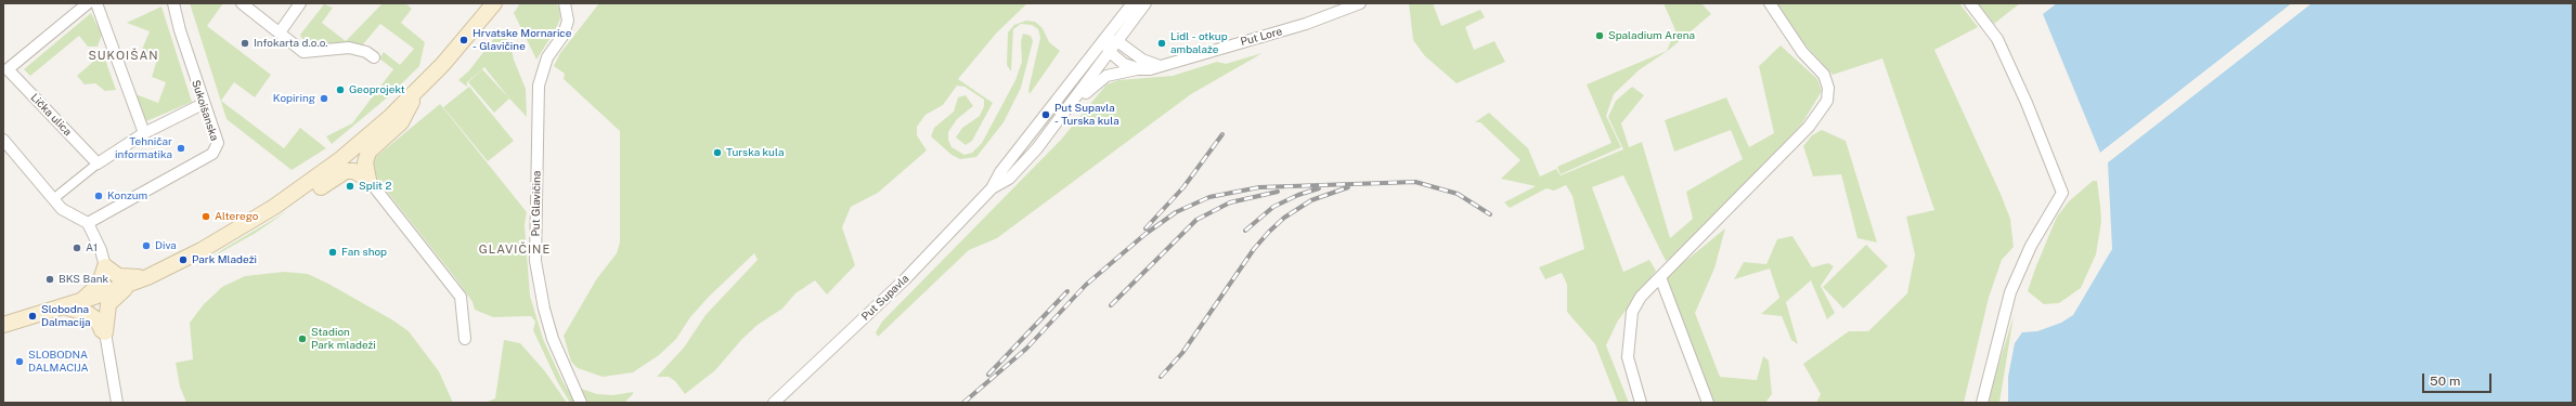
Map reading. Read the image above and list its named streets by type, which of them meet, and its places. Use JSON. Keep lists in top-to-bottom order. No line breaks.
{"streets":{"street":["Put Lore","Sukoišanska","Lička ulica","Put Glavičina","Put Supavla"]},"crossings":[["Put Lore","Put Supavla"]],"districts":["SUKOIŠAN","GLAVIČINE"],"places":["Spaladium Arena","Hrvatske Mornarice - Glavičine","Infokarta d.o.o.","Lidl - otkup ambalaže","Geoprojekt","Kopiring","Put Supavla - Turska kula","Tehničar informatika","Turska kula","Split 2","Konzum","Alterego","Diva","A1","Fan shop","Park Mladeži","BKS Bank","Slobodna Dalmacija","Stadion Park mladeži","SLOBODNA DALMACIJA"],"scale_bar":"50 m"}
